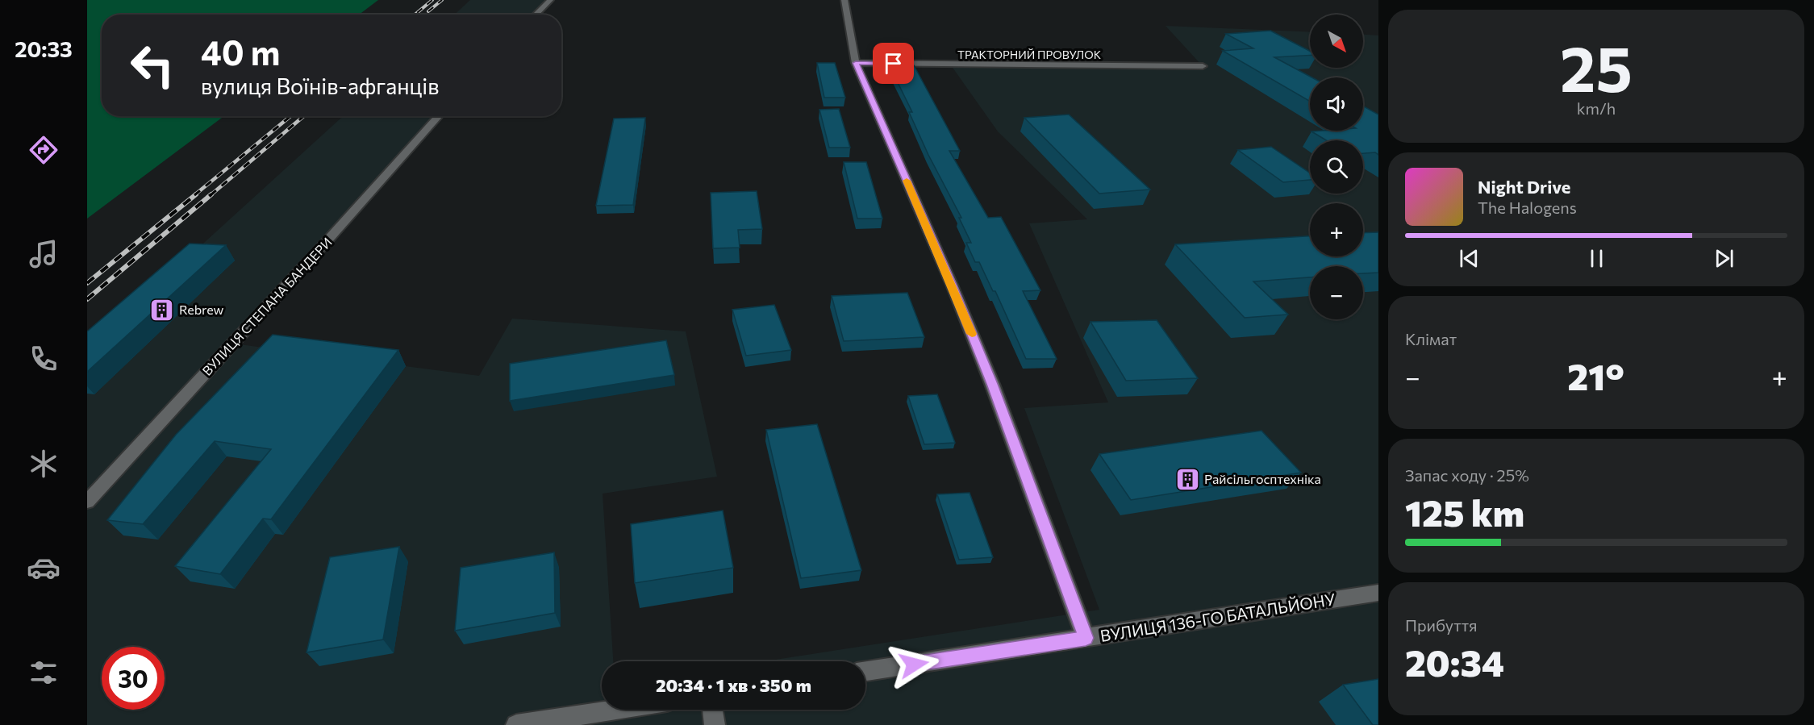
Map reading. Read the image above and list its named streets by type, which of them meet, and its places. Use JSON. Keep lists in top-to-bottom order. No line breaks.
{"streets":{"street":["ТРАКТОРНИЙ ПРОВУЛОК","ВУЛИЦЯ СТЕПАНА БАНДЕРИ","ВУЛИЦЯ 136-ГО БАТАЛЬЙОНУ"]},"places":{"building":["Rebrew","Райсільгосптехніка"]},"north":"bottom right","page":{"tabs":"20:33","tile":[["25","km/h"],"Клімат",["Запас ходу · 25%","125 km"],["Прибуття","20:34"]],"map_buttons":["+","−"],"turn":["40 m","вулиця Воїнів-афганців"],"song":["Night Drive","The Halogens"],"heat":["−","21°","+"],"limit":"30","trip":"20:34 · 1 хв · 350 m"}}
